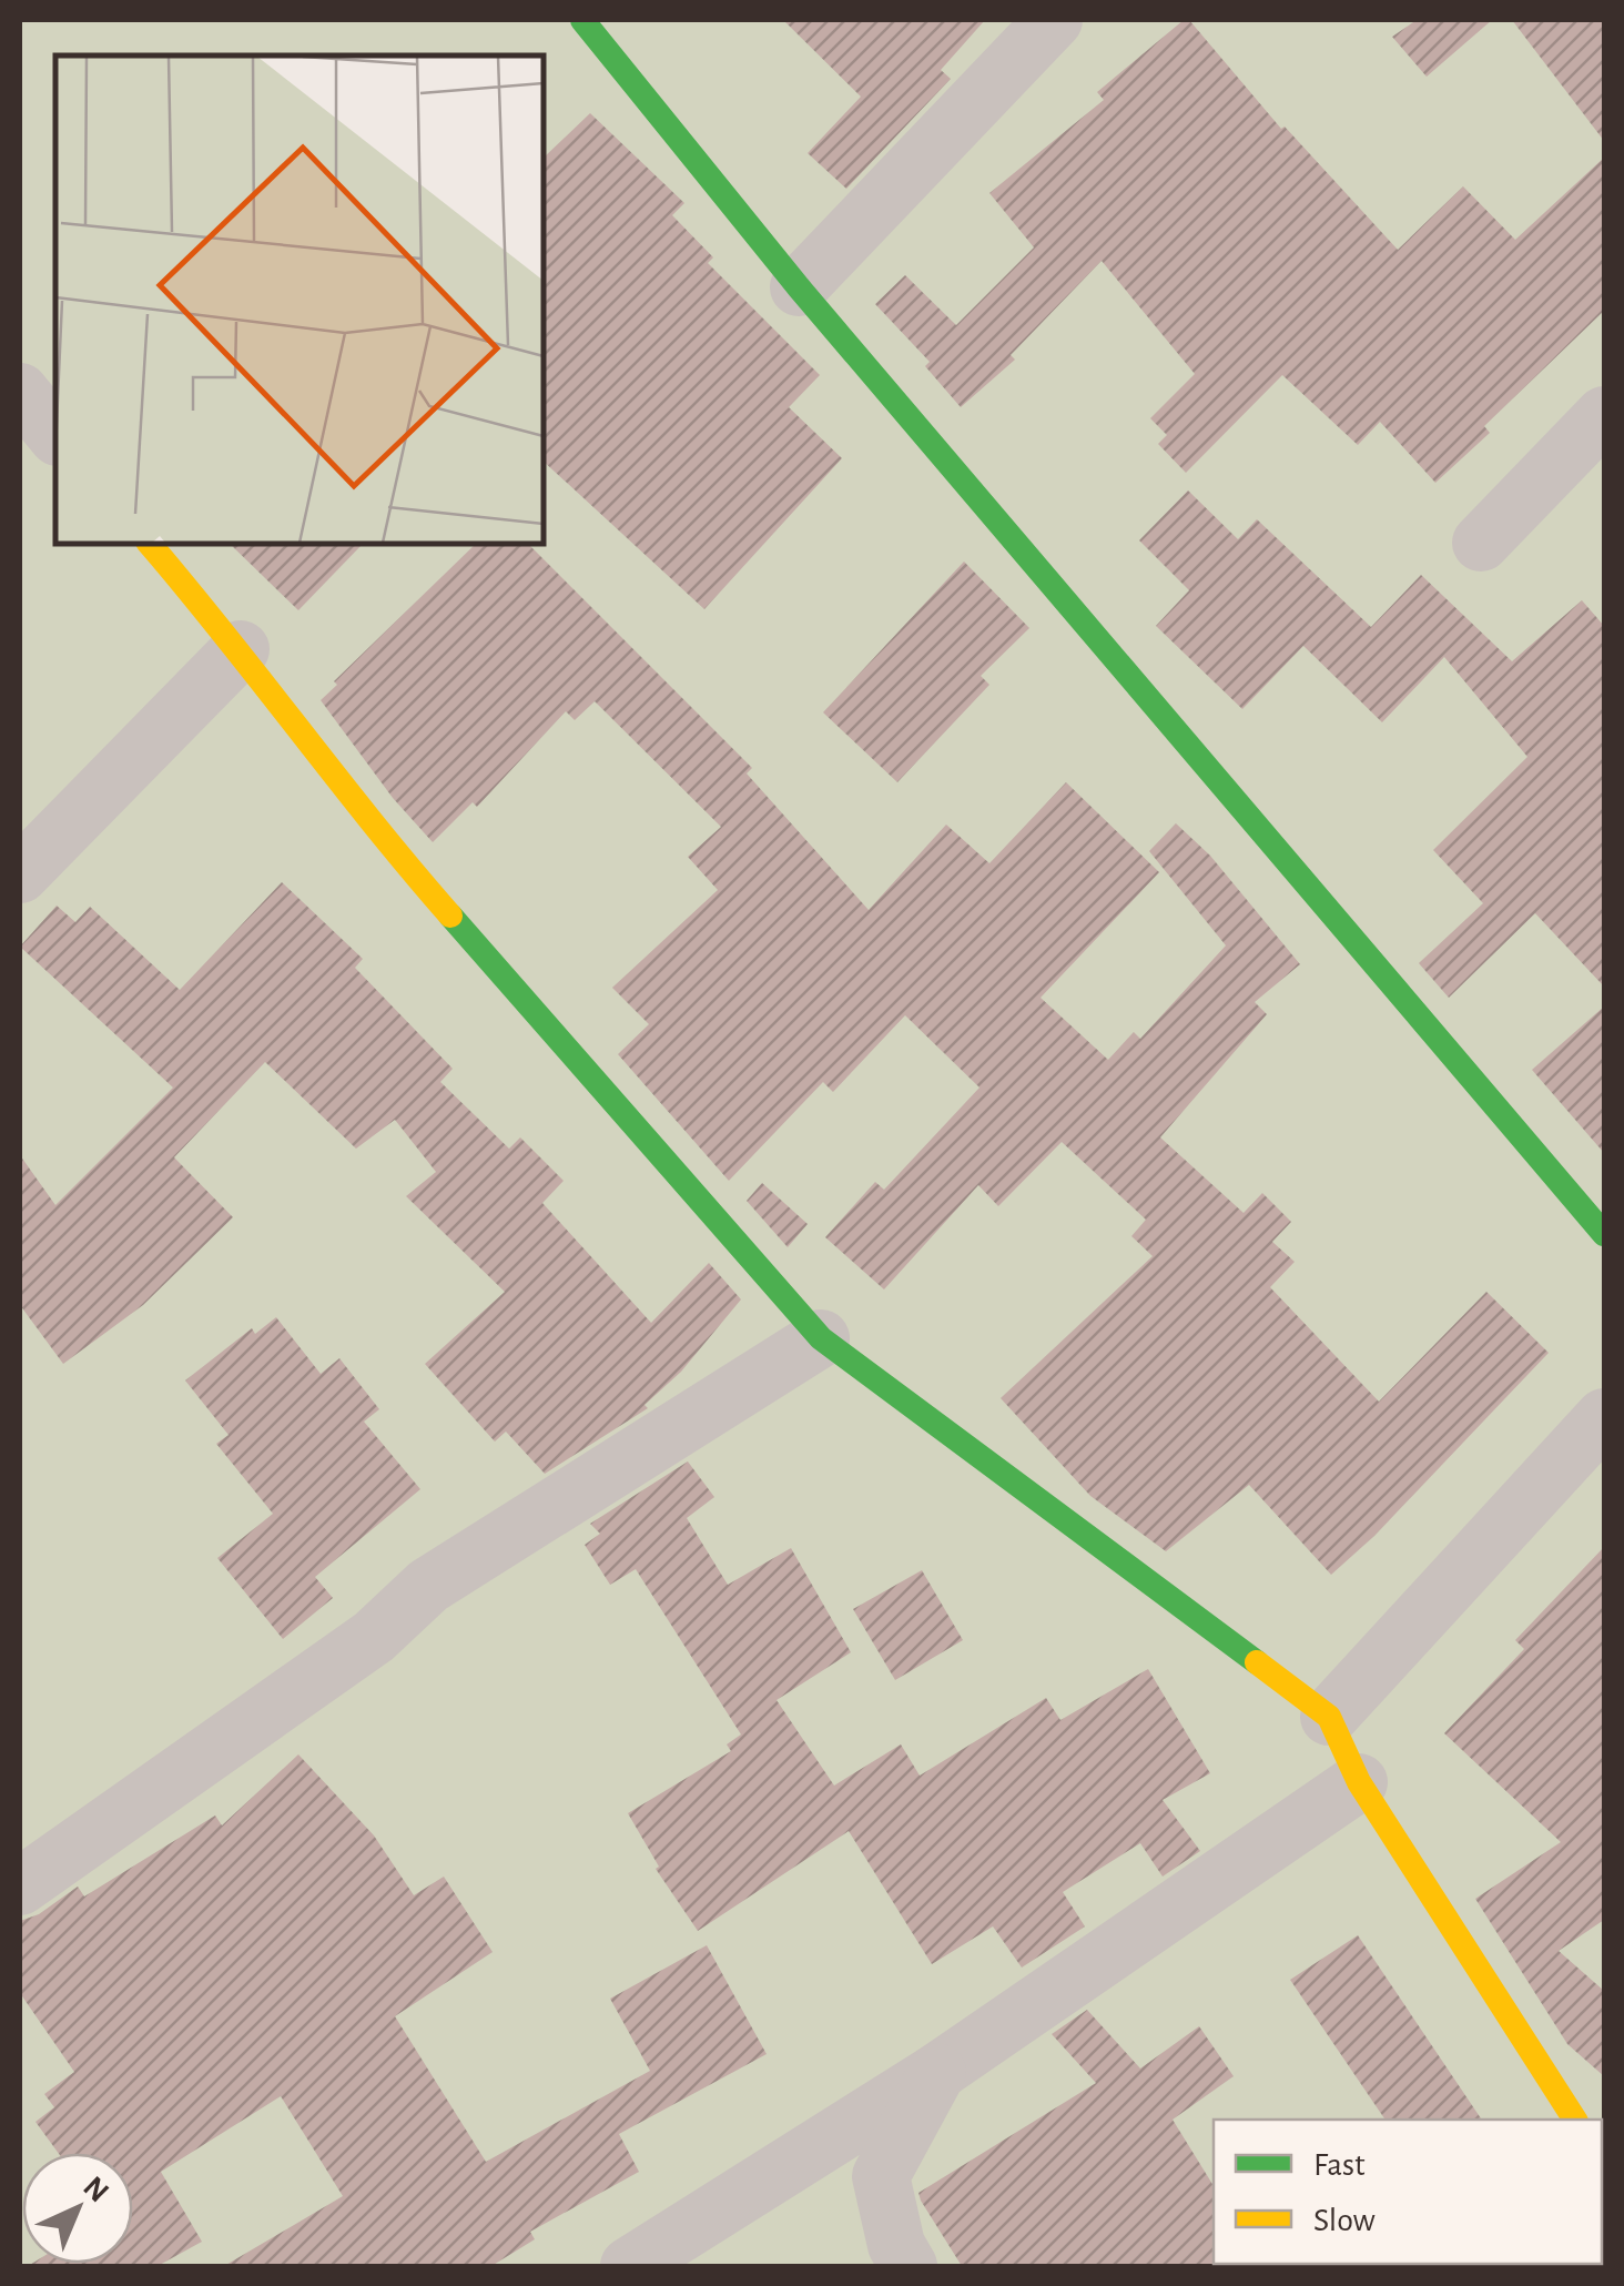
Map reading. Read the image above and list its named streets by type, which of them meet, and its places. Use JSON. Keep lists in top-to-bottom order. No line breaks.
{"legend":["Fast","Slow"],"north":"top right"}
